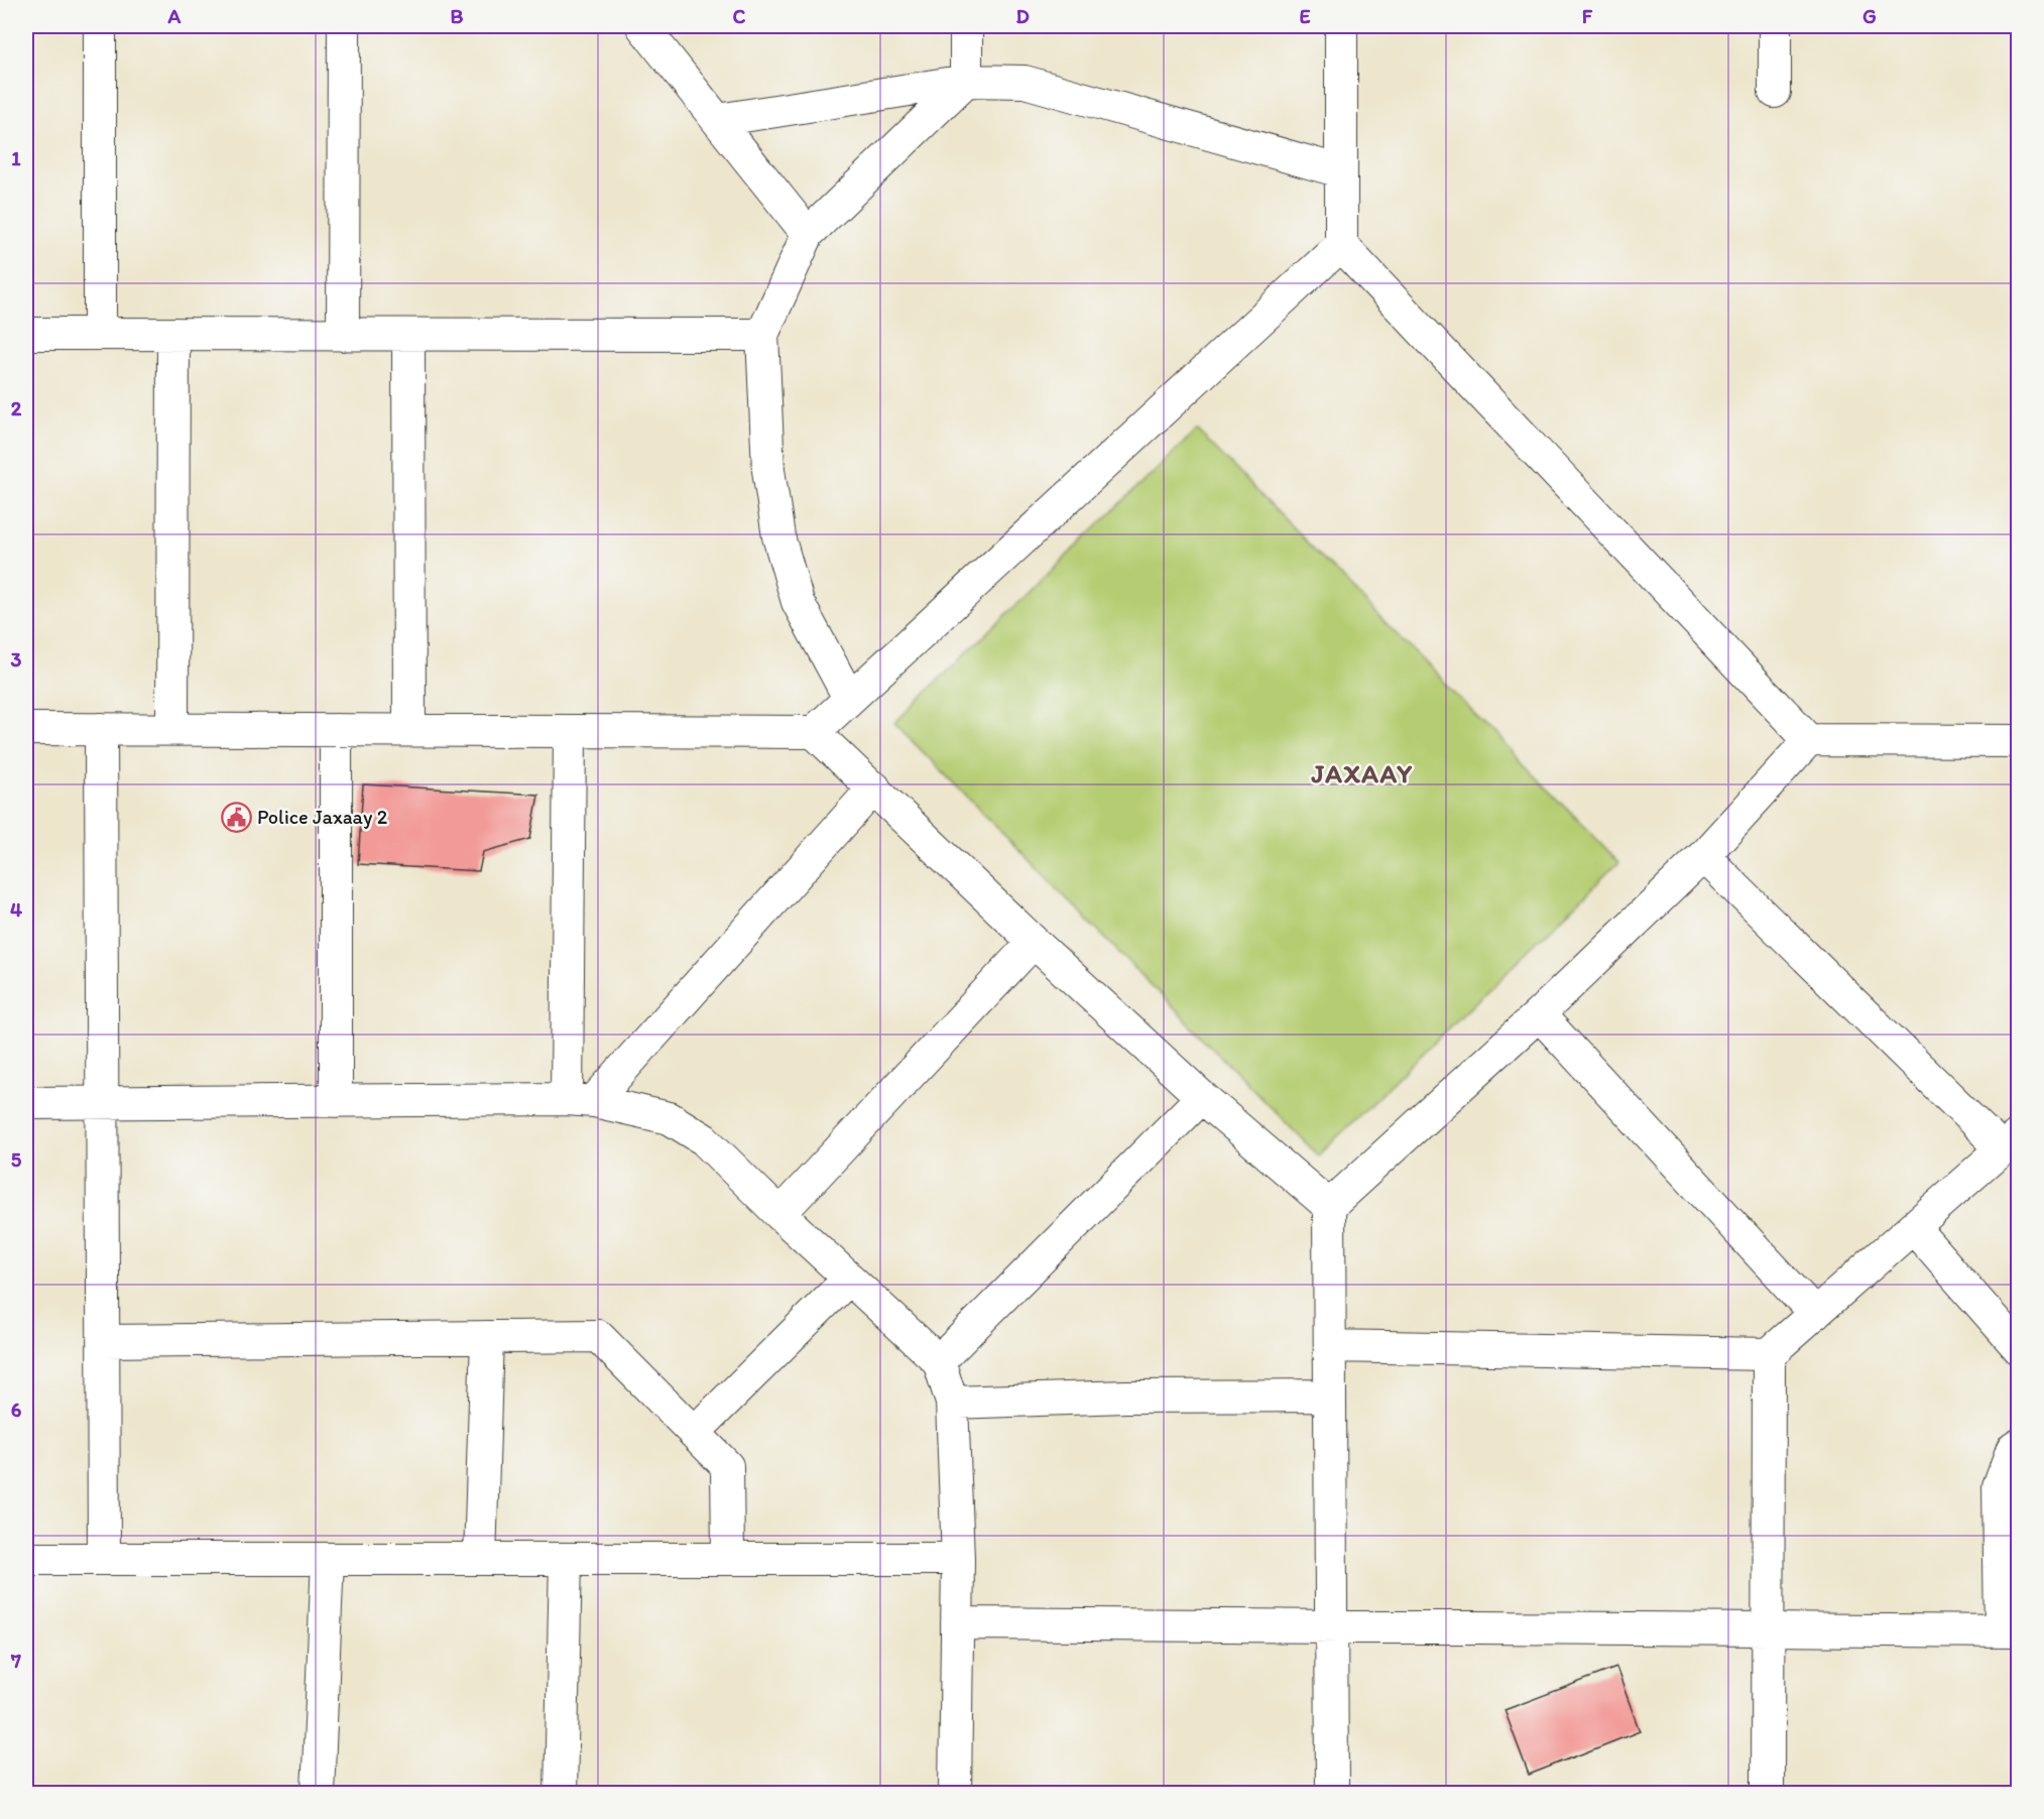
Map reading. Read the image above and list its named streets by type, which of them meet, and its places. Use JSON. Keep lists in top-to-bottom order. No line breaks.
{"districts":["JAXAAY"],"places":{"public building":["Police Jaxaay 2"]},"grid":{"columns":["A","B","C","D","E","F","G"],"rows":["1","2","3","4","5","6","7"]}}
